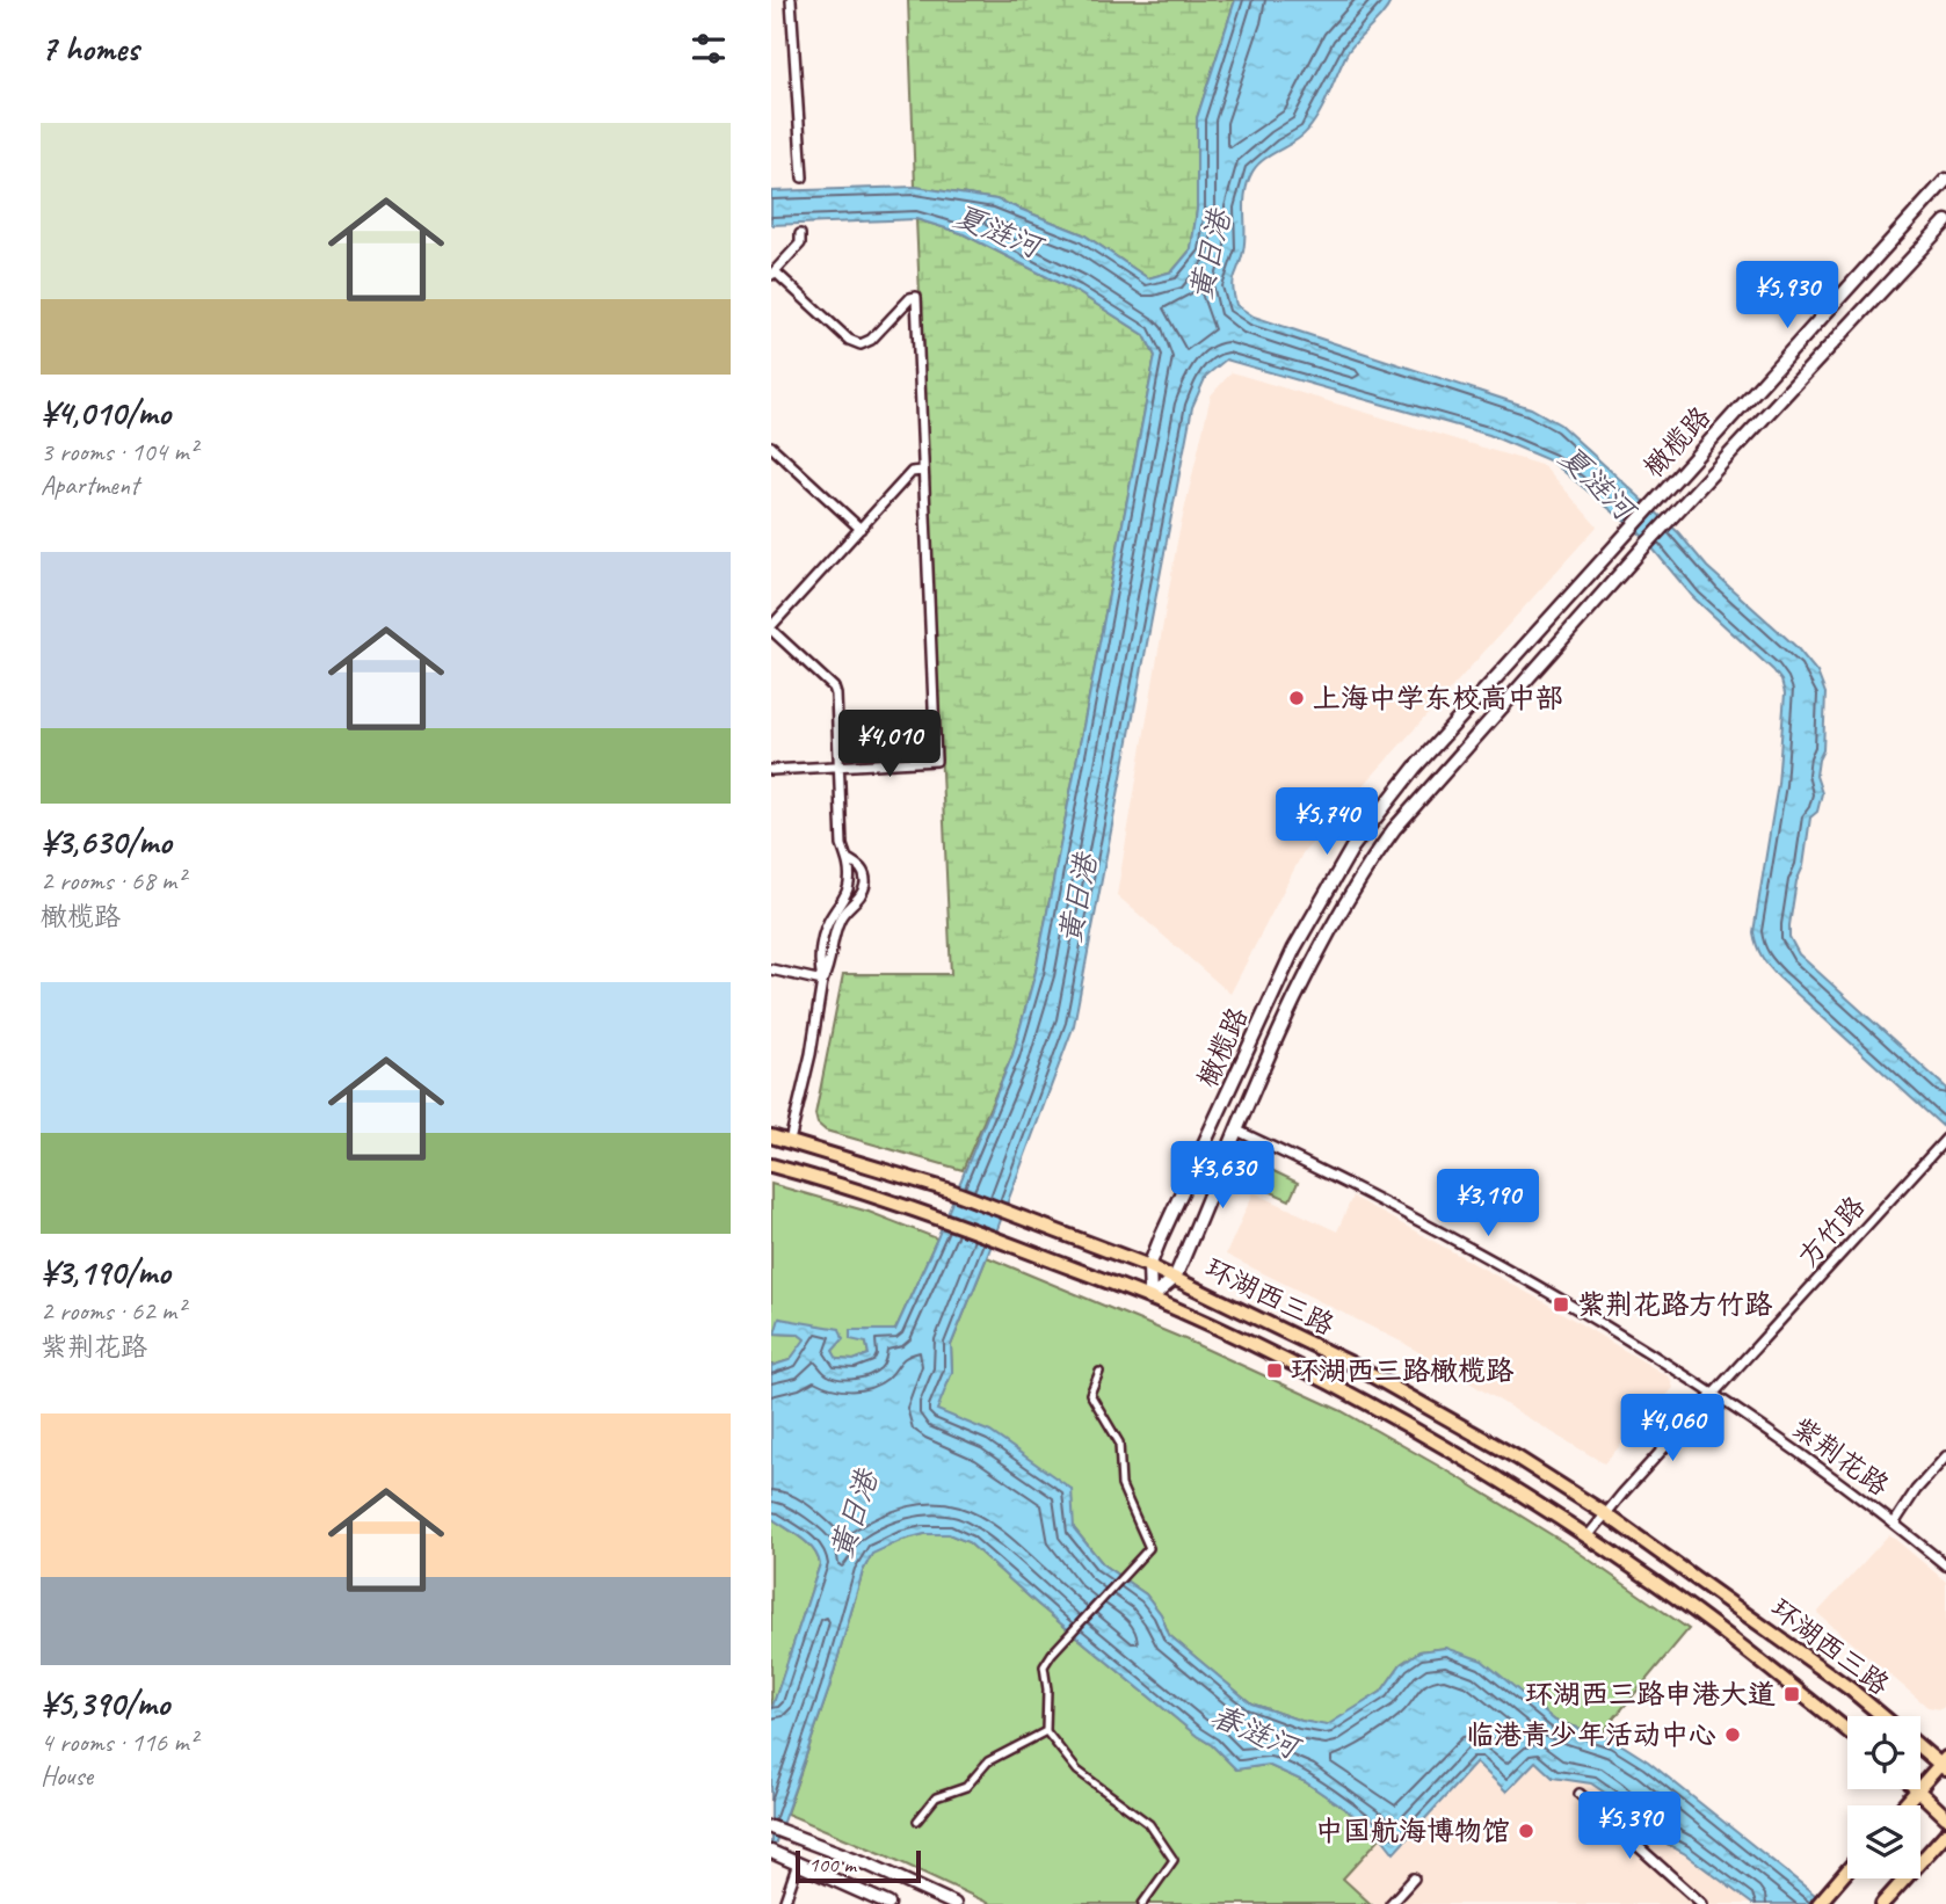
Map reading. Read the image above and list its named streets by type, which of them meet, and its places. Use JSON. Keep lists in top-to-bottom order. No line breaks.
{"streets":{"main road":["橄榄路","环湖西三路"],"street":["方竹路","紫荆花路"]},"crossings":[["橄榄路","环湖西三路"],["橄榄路","紫荆花路"],["方竹路","环湖西三路"],["方竹路","紫荆花路"]],"water":["夏涟河","黄日港","春涟河"],"places":{"other":["上海中学东校高中部","临港青少年活动中心","中国航海博物馆"],"transit":["紫荆花路方竹路","环湖西三路橄榄路","环湖西三路申港大道"]},"scale_bar":"100 m","page":{"heading":"7 homes","list":[{"name":"¥4,010/mo","note":"3 rooms · 104 m² · Apartment"},{"name":"¥3,630/mo","note":"2 rooms · 68 m² · 橄榄路"},{"name":"¥3,190/mo","note":"2 rooms · 62 m² · 紫荆花路"},{"name":"¥5,390/mo","note":"4 rooms · 116 m² · House"}],"price":["¥5,930","¥4,010","¥5,740","¥3,630","¥3,190","¥4,060","¥5,390"],"scale":"100 m"}}
